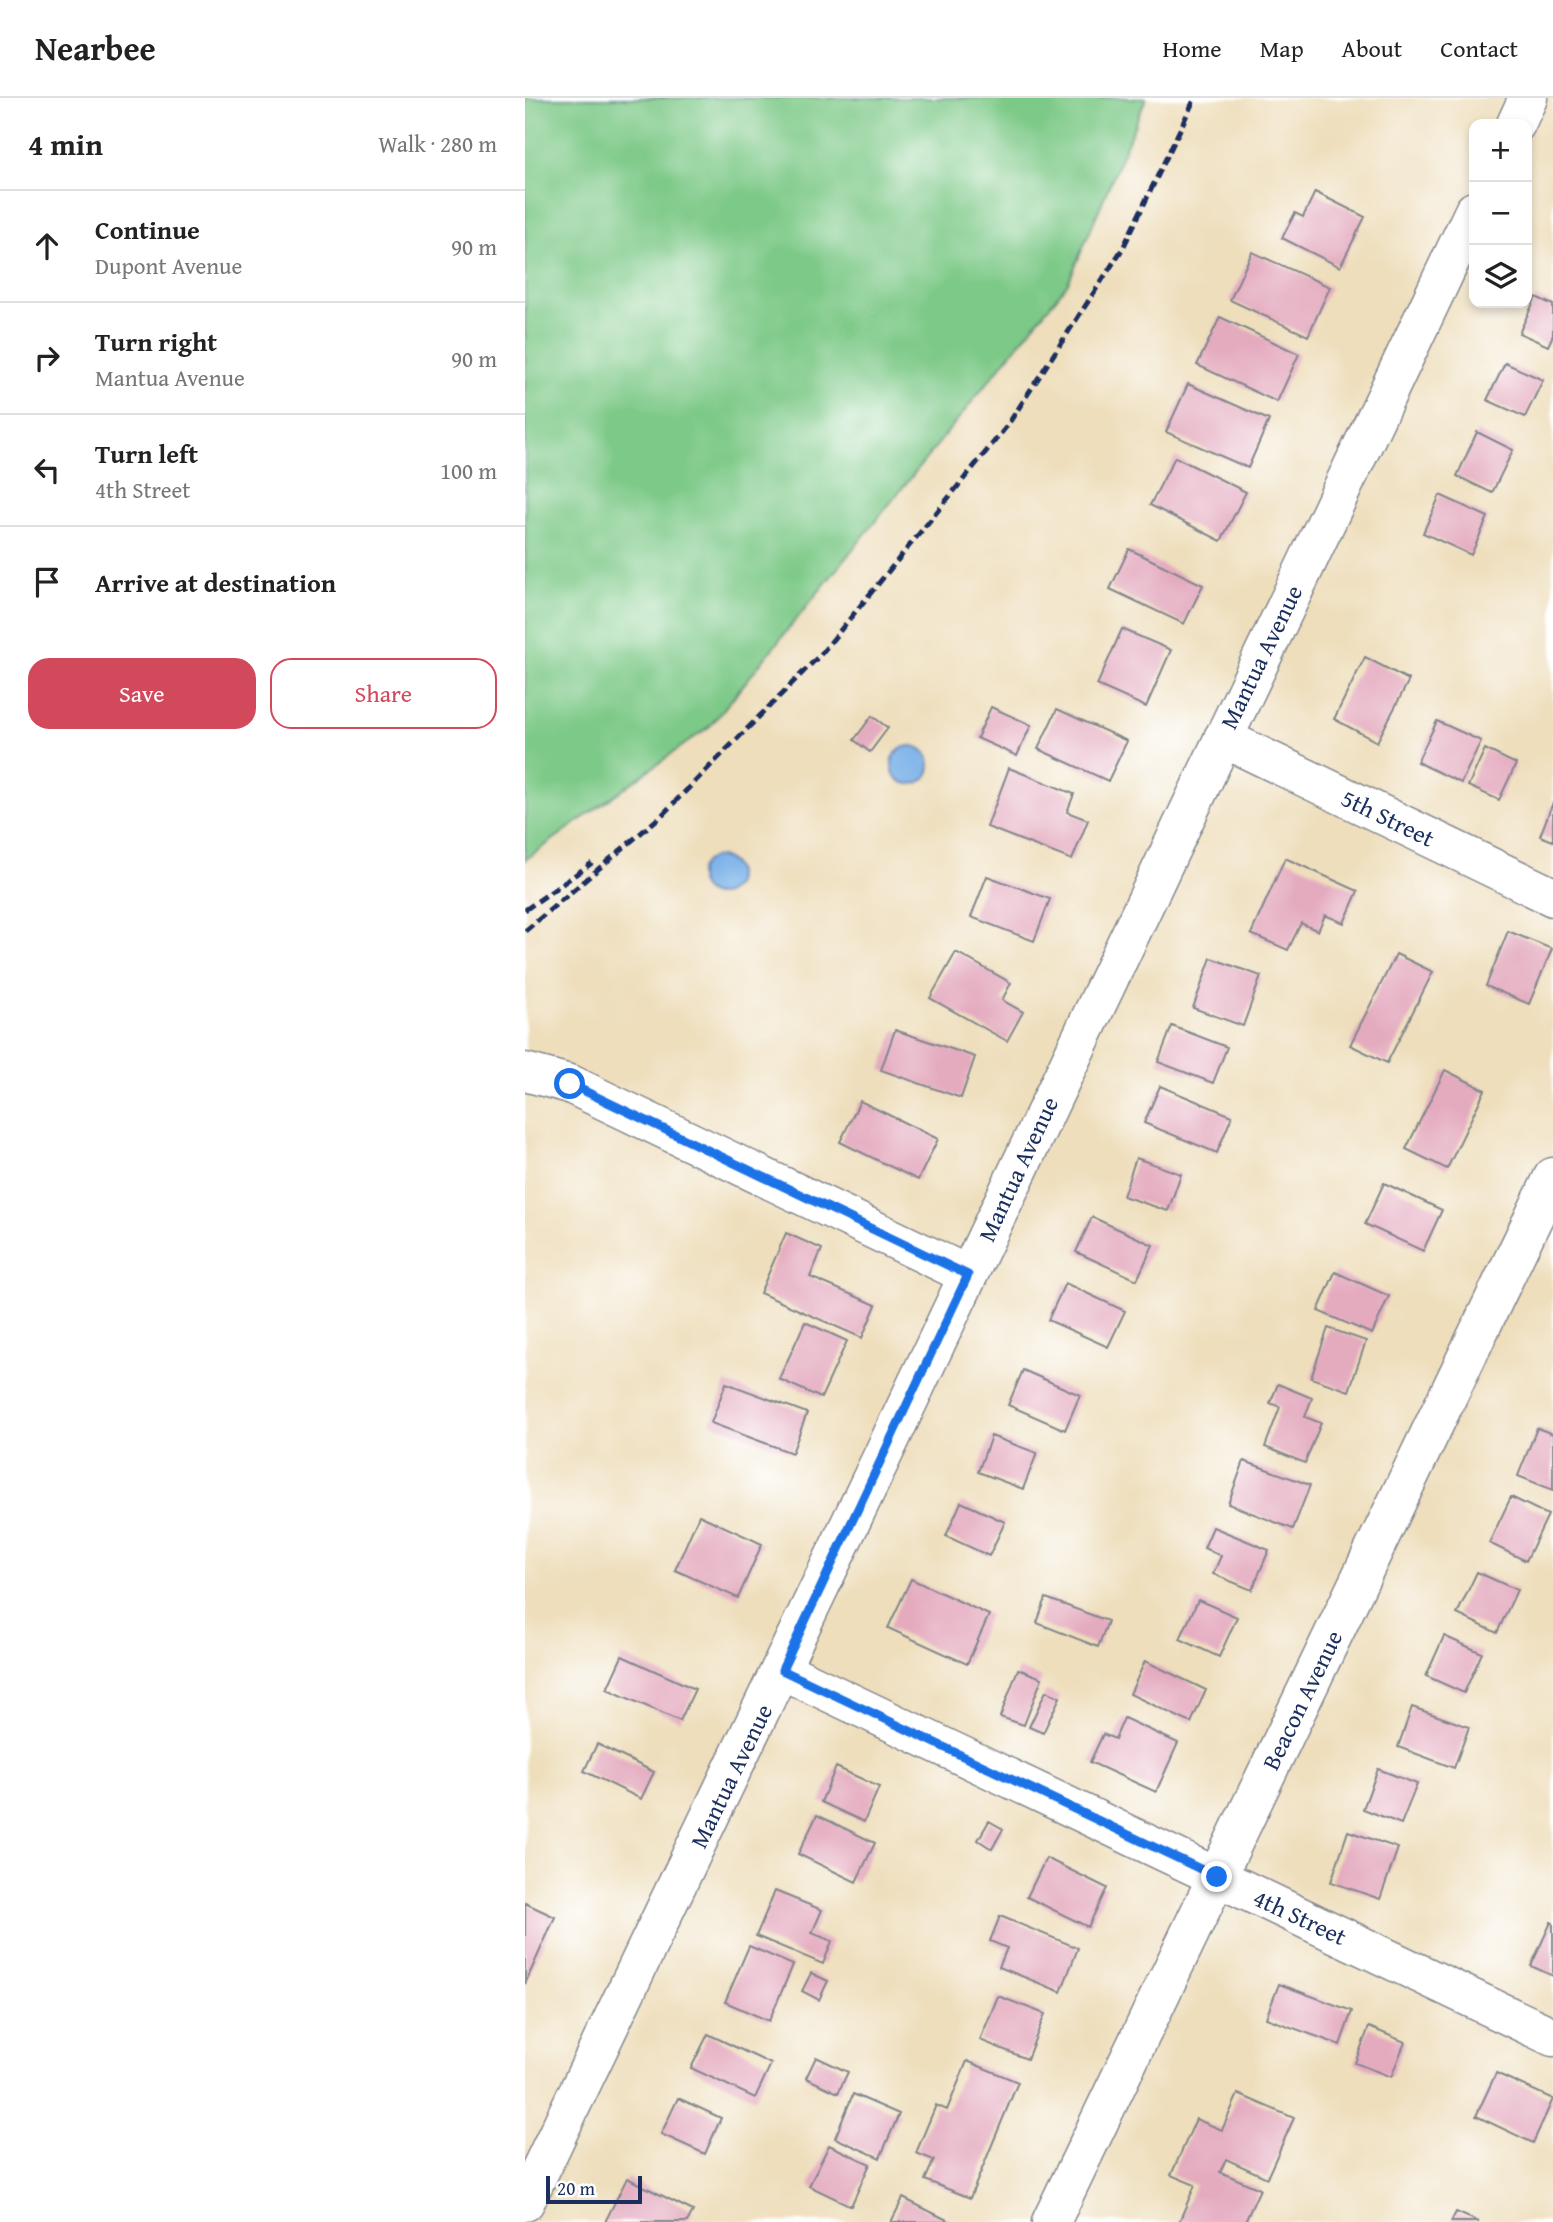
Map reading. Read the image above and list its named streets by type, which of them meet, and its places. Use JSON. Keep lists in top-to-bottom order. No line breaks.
{"streets":{"street":["Mantua Avenue","5th Street","Beacon Avenue","4th Street"]},"crossings":[["Mantua Avenue","5th Street"],["Mantua Avenue","4th Street"],["Beacon Avenue","4th Street"]],"scale_bar":"20 m","page":{"header":"Nearbee","nav":["Home","Map","About","Contact"],"heading":["4 min","Walk · 280 m"],"map_buttons":["+","−"],"list":[["Continue","Dupont Avenue","90 m"],["Turn right","Mantua Avenue","90 m"],["Turn left","4th Street","100 m"],"Arrive at destination"],"buttons":["Save","Share"],"scale":"20 m"}}
